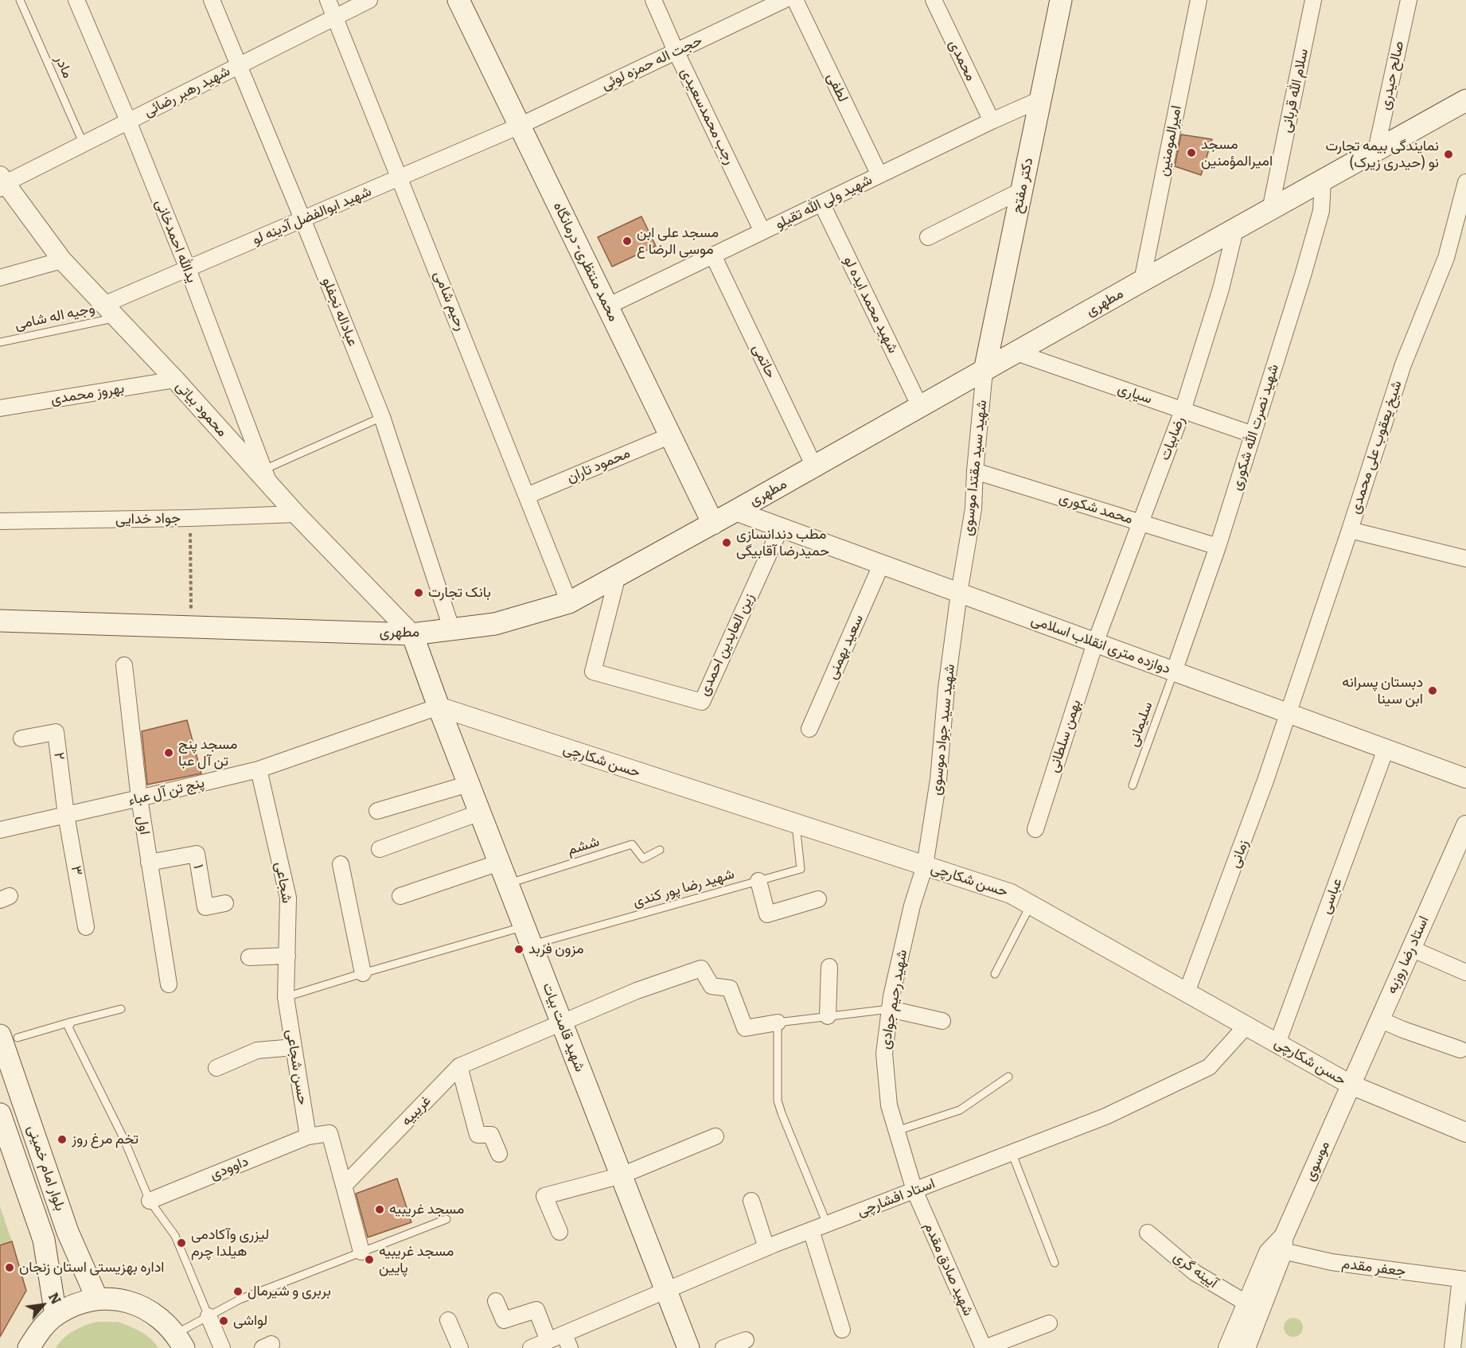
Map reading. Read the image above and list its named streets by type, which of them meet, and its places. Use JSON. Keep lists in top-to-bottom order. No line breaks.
{"streets":{"main road":["دکتر مفتح","محمد منتظری- درمانگاه","مطهری","شهید قامت بیات","بلوار امام خمینی"],"street":["محمدی","حجت اله حمزه لوئی","صالح حیدری","لطفی","سلام الله قربانی","شهید رهبر رضائی","رجب محمدسعیدی","امیرالمومنین","شهید ولی الله تقیلو","شهید ابوالفضل آدینه لو","یدالله احمدخانی","رحیم شامی","شهید محمد ایده لو","عباداله نجفلو","حاتمی","بهروز محمدی","سیاری","محمود بیاتی","شهید نصرت الله شکوری","رضابیات","شیخ یعقوب علی محمدی","محمود تاران","شهید سید مقتدا موسوی","محمد شکوری","جواد خدایی","زین العابدین احمدی","دوازده متری انقلاب اسلامی","سعید بهمنی","شهید سید جواد موسوی","بهمن سلطانی","۲","حسن شکارچی","پنج تن آل عباء","اول","زمانی","۱","۳","شجاعی","عباسی","استاد رضا روزبه","شهید رحیم جوادی","حسن شجاعی","غریبیه","موسوی","داوودی","استاد افشارچی","جعفر مقدم","شهید صادق مقدم","آیینه گری"],"lane":["مادر","وجیه اله شامی","سلیمانی","ششم","شهید رضا پور کندی"]},"crossings":[["محمدی","شهید ولی الله تقیلو"],["حجت اله حمزه لوئی","رجب محمدسعیدی"],["حجت اله حمزه لوئی","شهید ابوالفضل آدینه لو"],["حجت اله حمزه لوئی","محمد منتظری- درمانگاه"],["مادر","شهید رهبر رضائی"],["صالح حیدری","مطهری"],["لطفی","شهید ولی الله تقیلو"],["سلام الله قربانی","مطهری"],["شهید رهبر رضائی","یدالله احمدخانی"],["شهید رهبر رضائی","رحیم شامی"],["شهید رهبر رضائی","عباداله نجفلو"],["شهید رهبر رضائی","محمود بیاتی"],["رجب محمدسعیدی","شهید ولی الله تقیلو"],["امیرالمومنین","مطهری"],["دکتر مفتح","شهید ولی الله تقیلو"],["دکتر مفتح","مطهری"],["دکتر مفتح","شهید سید مقتدا موسوی"],["شهید ولی الله تقیلو","محمد منتظری- درمانگاه"],["شهید ولی الله تقیلو","شهید محمد ایده لو"],["شهید ولی الله تقیلو","حاتمی"],["شهید ابوالفضل آدینه لو","یدالله احمدخانی"],["شهید ابوالفضل آدینه لو","محمد منتظری- درمانگاه"],["شهید ابوالفضل آدینه لو","رحیم شامی"],["شهید ابوالفضل آدینه لو","عباداله نجفلو"],["شهید ابوالفضل آدینه لو","وجیه اله شامی"],["شهید ابوالفضل آدینه لو","محمود بیاتی"],["یدالله احمدخانی","محمود بیاتی"],["محمد منتظری- درمانگاه","مطهری"],["محمد منتظری- درمانگاه","محمود تاران"],["رحیم شامی","مطهری"],["رحیم شامی","محمود تاران"],["مطهری","شهید محمد ایده لو"],["مطهری","عباداله نجفلو"],["مطهری","حاتمی"],["مطهری","سیاری"],["مطهری","محمود بیاتی"],["مطهری","شهید نصرت الله شکوری"],["مطهری","رضابیات"],["مطهری","شهید سید مقتدا موسوی"],["مطهری","زین العابدین احمدی"],["مطهری","دوازده متری انقلاب اسلامی"],["مطهری","شهید قامت بیات"],["وجیه اله شامی","محمود بیاتی"],["بهروز محمدی","محمود بیاتی"],["سیاری","شهید نصرت الله شکوری"],["سیاری","رضابیات"],["محمود بیاتی","جواد خدایی"],["محمود بیاتی","شهید قامت بیات"],["شهید نصرت الله شکوری","محمد شکوری"],["شهید نصرت الله شکوری","دوازده متری انقلاب اسلامی"],["شهید نصرت الله شکوری","سلیمانی"],["رضابیات","محمد شکوری"],["رضابیات","دوازده متری انقلاب اسلامی"],["رضابیات","بهمن سلطانی"],["شیخ یعقوب علی محمدی","دوازده متری انقلاب اسلامی"],["شیخ یعقوب علی محمدی","زمانی"],["شهید سید مقتدا موسوی","محمد شکوری"],["شهید سید مقتدا موسوی","دوازده متری انقلاب اسلامی"],["شهید سید مقتدا موسوی","شهید سید جواد موسوی"],["زین العابدین احمدی","دوازده متری انقلاب اسلامی"],["دوازده متری انقلاب اسلامی","سعید بهمنی"],["دوازده متری انقلاب اسلامی","سلیمانی"],["دوازده متری انقلاب اسلامی","شهید سید جواد موسوی"],["دوازده متری انقلاب اسلامی","بهمن سلطانی"],["دوازده متری انقلاب اسلامی","زمانی"],["دوازده متری انقلاب اسلامی","عباسی"],["شهید سید جواد موسوی","حسن شکارچی"],["شهید سید جواد موسوی","شهید رحیم جوادی"],["۲","پنج تن آل عباء"],["۲","۳"],["حسن شکارچی","پنج تن آل عباء"],["حسن شکارچی","زمانی"],["حسن شکارچی","شهید رضا پور کندی"],["حسن شکارچی","عباسی"],["حسن شکارچی","استاد رضا روزبه"],["حسن شکارچی","شهید رحیم جوادی"],["حسن شکارچی","شهید قامت بیات"],["حسن شکارچی","موسوی"],["حسن شکارچی","استاد افشارچی"],["پنج تن آل عباء","اول"],["پنج تن آل عباء","۳"],["پنج تن آل عباء","شجاعی"],["پنج تن آل عباء","شهید قامت بیات"],["اول","۱"],["ششم","شهید قامت بیات"],["شجاعی","شهید رضا پور کندی"],["شجاعی","حسن شجاعی"],["شهید رضا پور کندی","شهید قامت بیات"],["شهید رضا پور کندی","حسن شجاعی"],["استاد رضا روزبه","موسوی"],["شهید رحیم جوادی","استاد افشارچی"],["شهید رحیم جوادی","شهید صادق مقدم"],["شهید قامت بیات","غریبیه"],["شهید قامت بیات","استاد افشارچی"],["حسن شجاعی","داوودی"],["غریبیه","داوودی"],["موسوی","جعفر مقدم"],["موسوی","آیینه گری"],["استاد افشارچی","شهید صادق مقدم"]],"places":["مسجد امیرالمؤمنین","نمایندگی بیمه تجارت نو (حیدری زیرک)","مسجد علی ابن موسی الرضا ع","مطب دندانسازی حمیدرضا آقابیگی","بانک تجارت","دبستان پسرانه ابن سینا","مسجد پنج تن آل عبا","مزون فربد","تخم مرغ روز","مسجد غریبیه","لیزری وآکادمی هیلدا چرم","مسجد غریبیه پایین","اداره بهزیستی استان زنجان","بربری و شیرمال","لواشی"],"north":"top right"}
